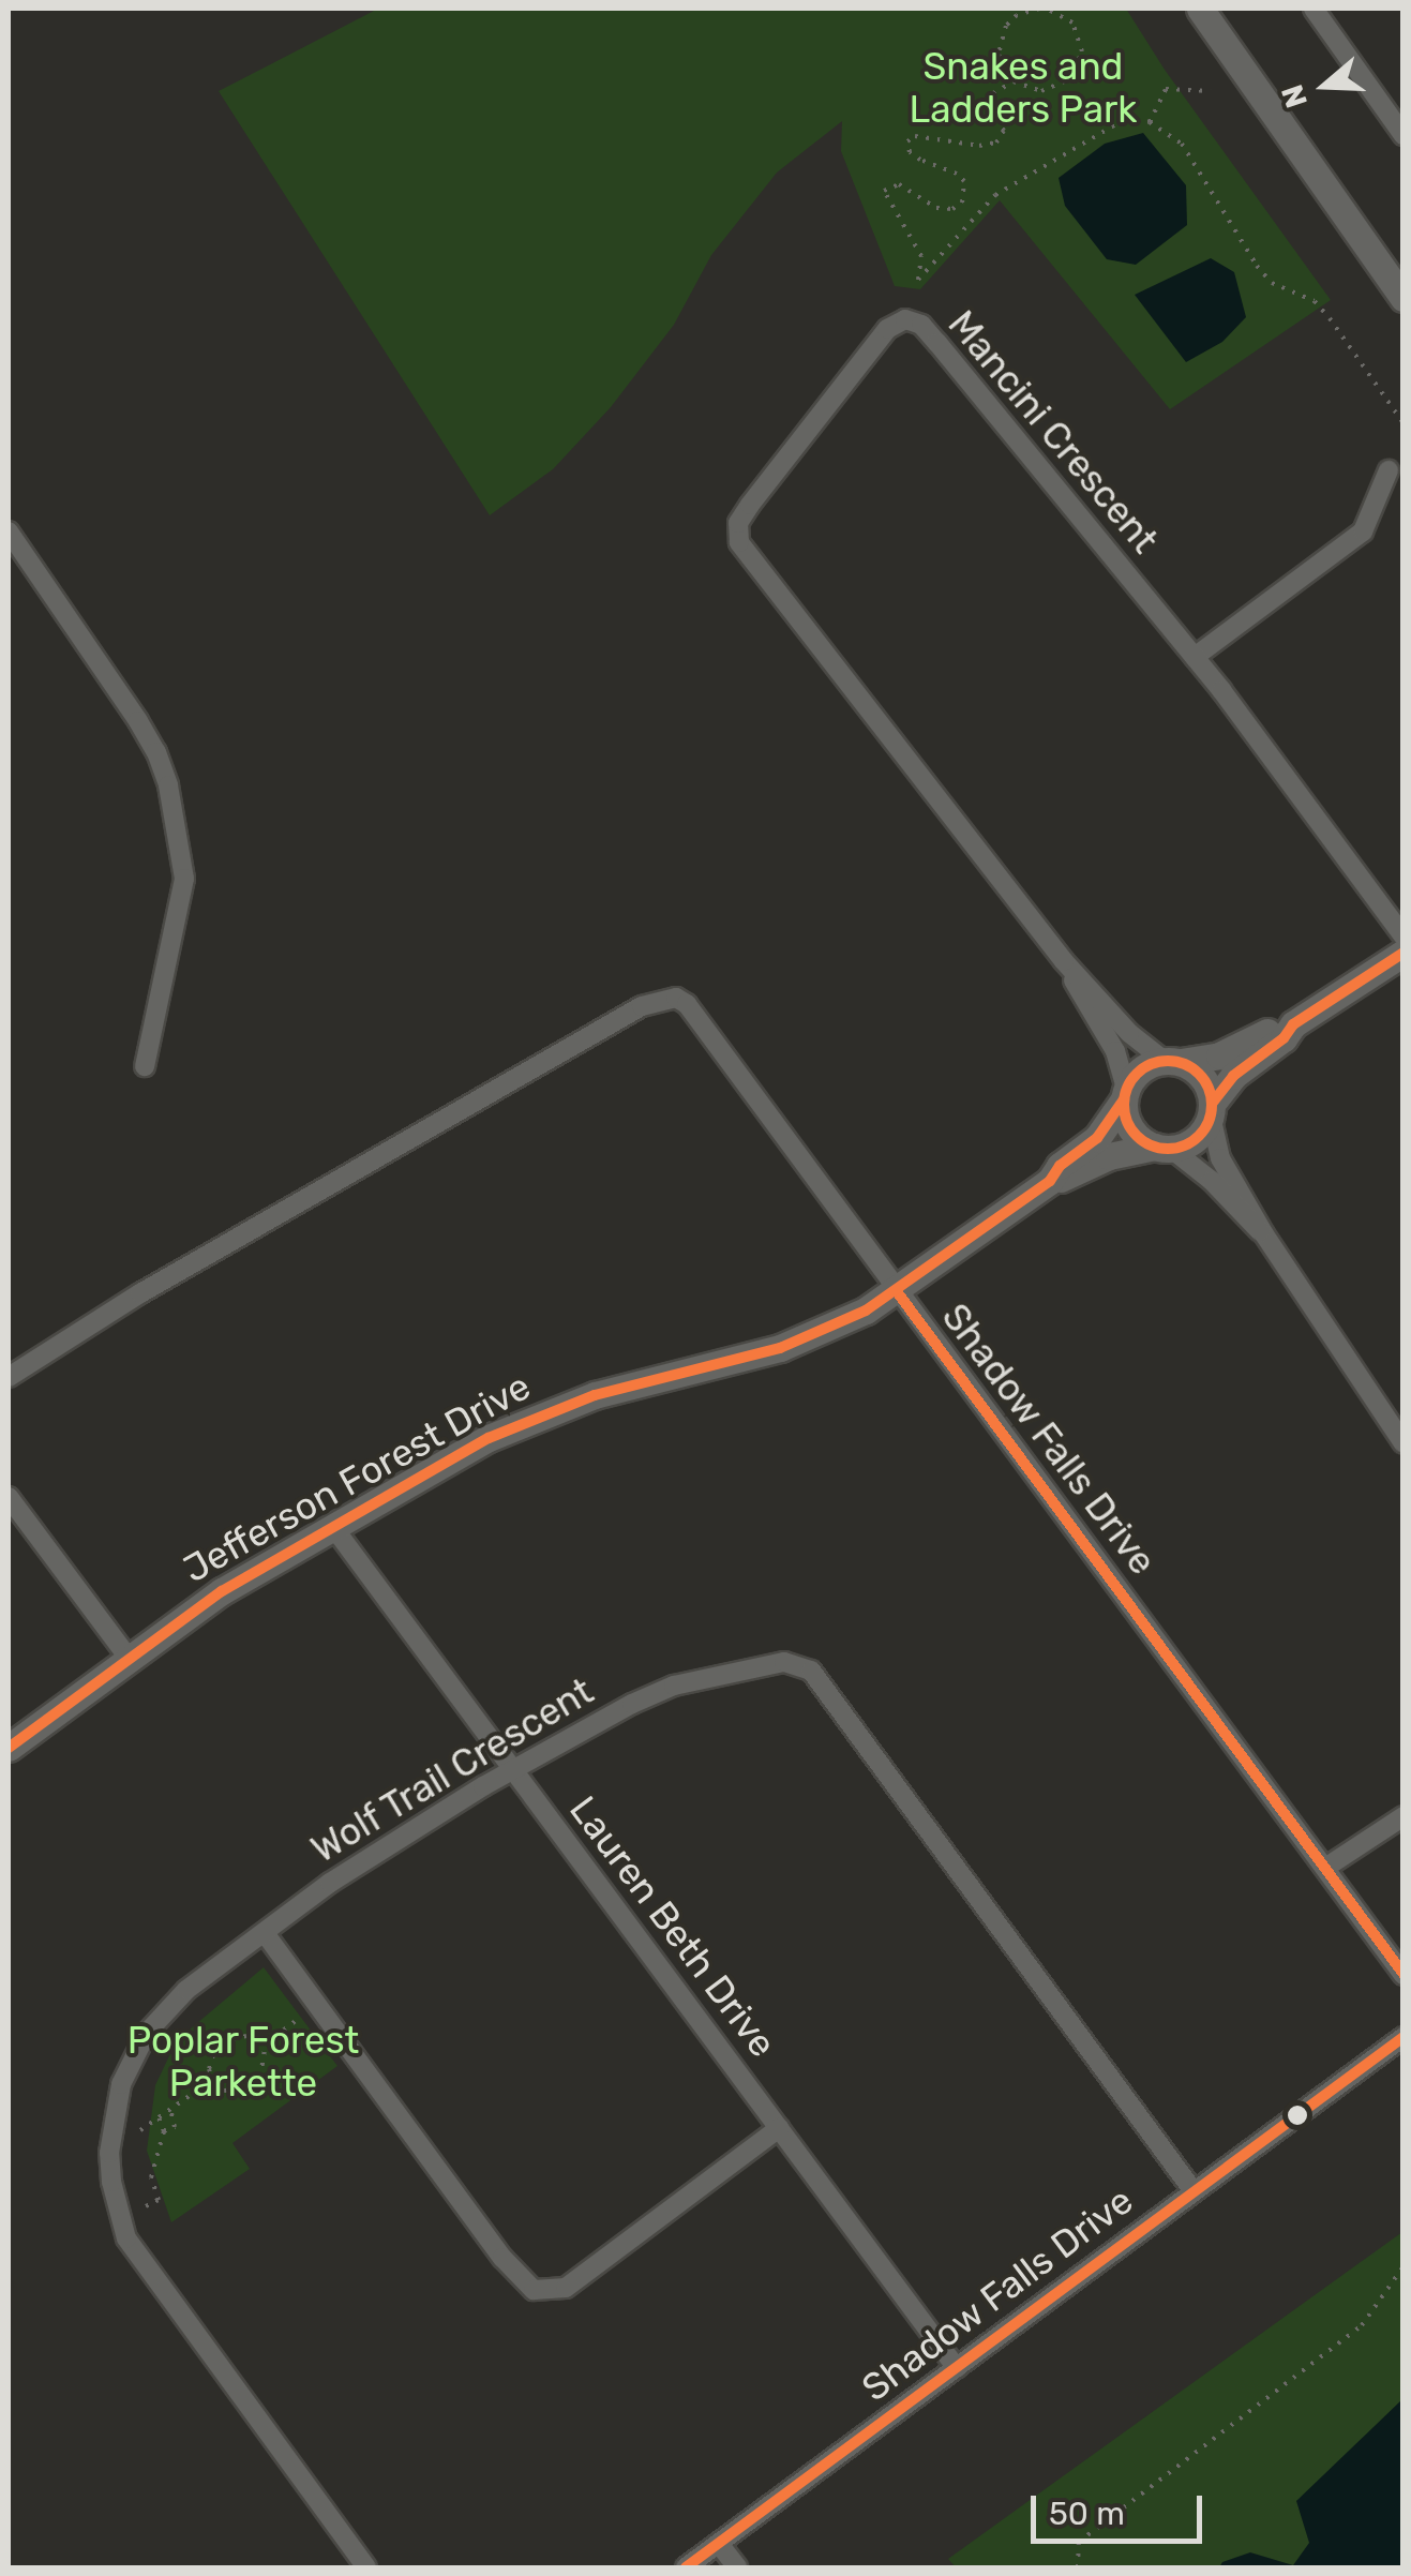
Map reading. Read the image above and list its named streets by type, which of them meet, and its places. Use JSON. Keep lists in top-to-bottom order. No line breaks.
{"streets":{"street":["Mancini Crescent","Shadow Falls Drive","Jefferson Forest Drive","Wolf Trail Crescent","Lauren Beth Drive"]},"crossings":[["Mancini Crescent","Jefferson Forest Drive"],["Shadow Falls Drive","Jefferson Forest Drive"],["Shadow Falls Drive","Wolf Trail Crescent"],["Shadow Falls Drive","Lauren Beth Drive"],["Jefferson Forest Drive","Lauren Beth Drive"],["Wolf Trail Crescent","Lauren Beth Drive"]],"parks":["Snakes and Ladders Park","Poplar Forest Parkette"],"scale_bar":"50 m","north":"left"}
